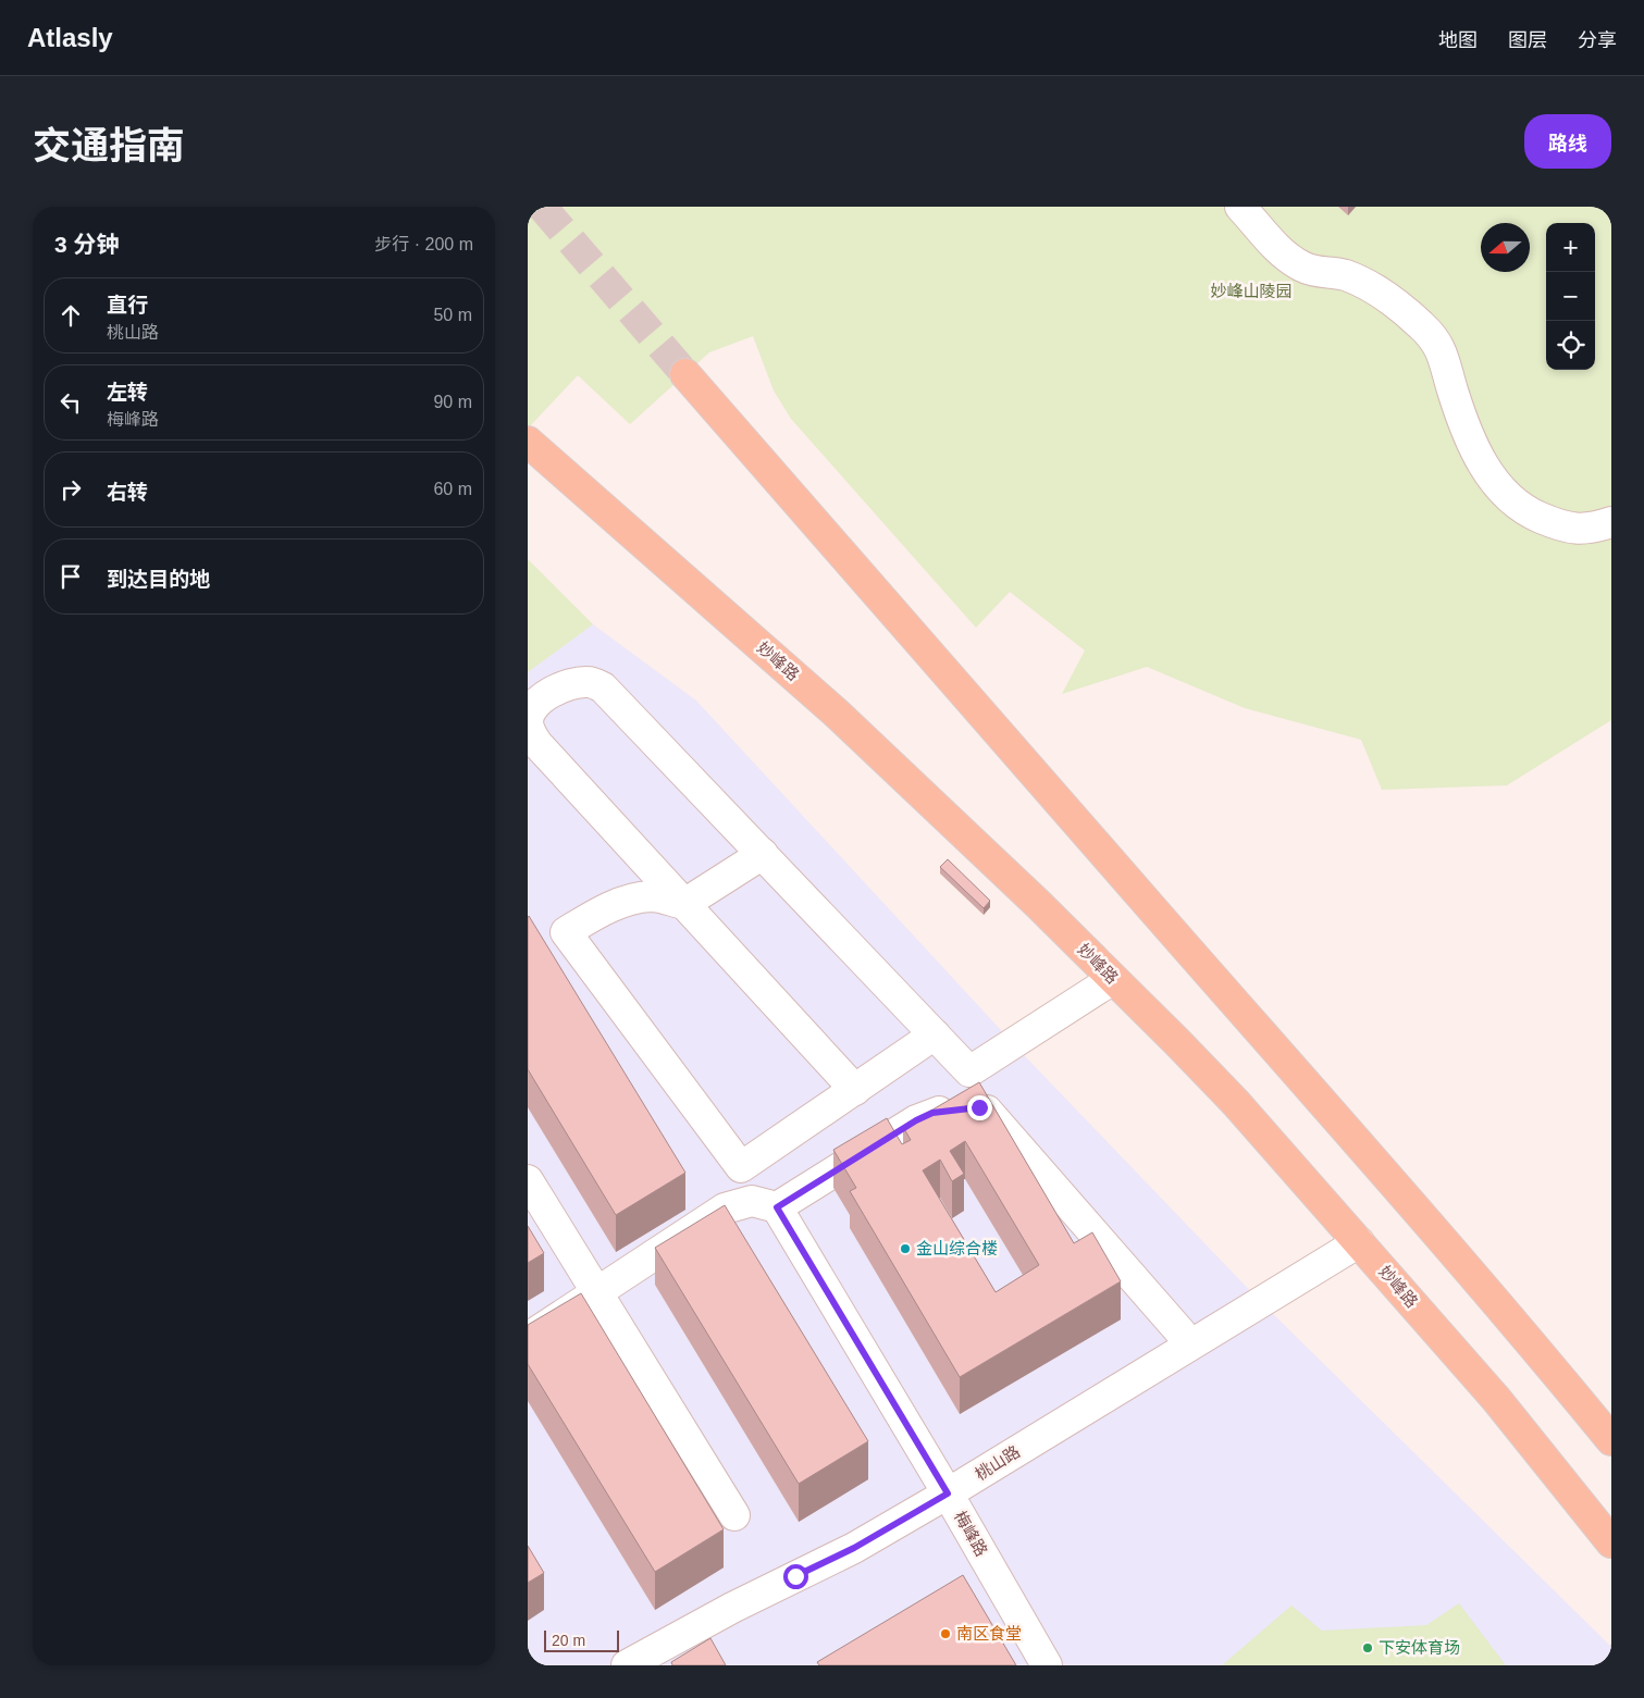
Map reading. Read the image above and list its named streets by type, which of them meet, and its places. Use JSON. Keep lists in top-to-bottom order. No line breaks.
{"streets":{"main road":["妙峰路"],"street":["桃山路","梅峰路"]},"crossings":[["妙峰路","桃山路"],["桃山路","梅峰路"]],"parks":["妙峰山陵园"],"places":["金山综合楼","南区食堂","下安体育场"],"scale_bar":"20 m","north":"left","page":{"header":"Atlasly","nav":["地图","图层","分享"],"title":"交通指南","buttons":"路线","heading":["3 分钟","步行 · 200 m"],"map_buttons":["+","−"],"list":[["直行","桃山路","50 m"],["左转","梅峰路","90 m"],["右转","60 m"],"到达目的地"],"scale":"20 m"}}
